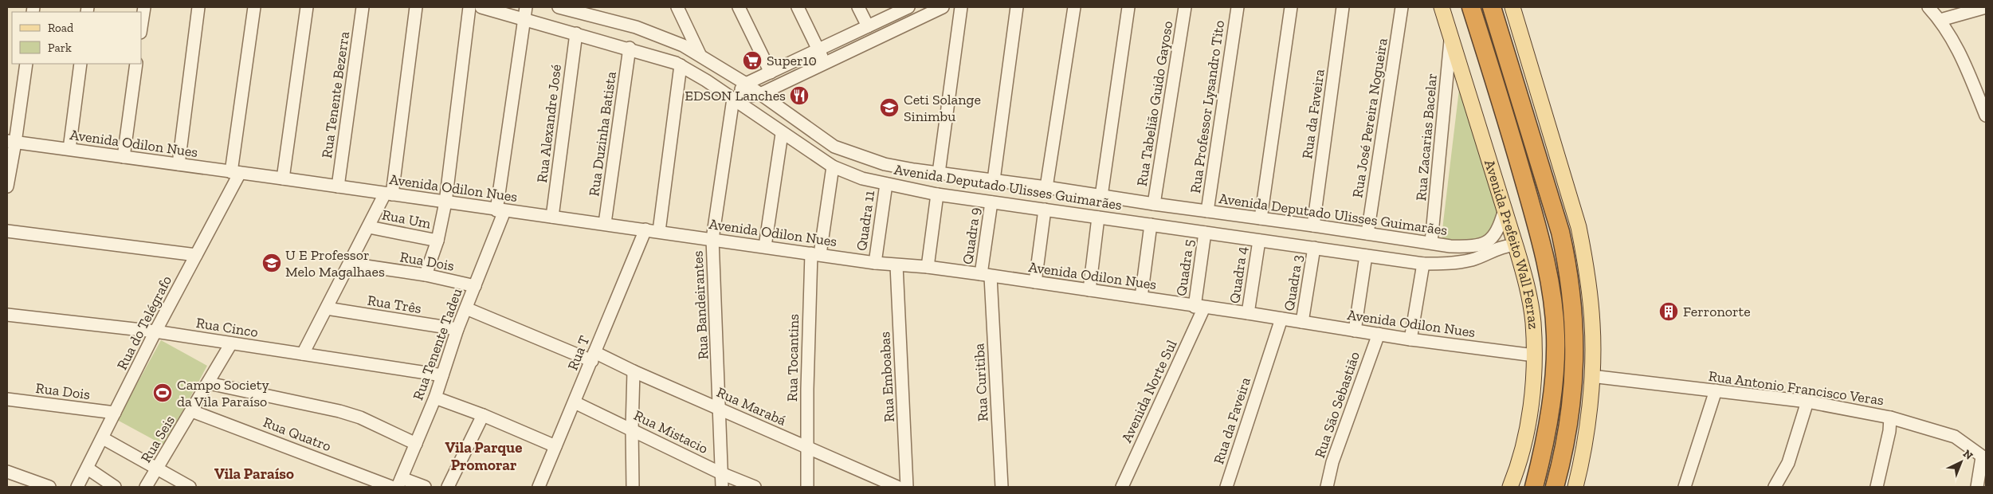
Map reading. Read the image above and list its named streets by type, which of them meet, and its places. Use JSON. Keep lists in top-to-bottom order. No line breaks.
{"streets":{"highway":["Avenida Prefeito Wall Ferraz"],"street":["Rua Tenente Bezerra","Rua Tabelião Guido Gayoso","Rua Professor Lysandro Tito","Rua da Faveira","Rua José Pereira Nogueira","Rua Alexandre José","Rua Duzinha Batista","Rua Zacarias Bacelar","Avenida Odilon Nues","Avenida Deputado Ulisses Guimarães","Rua Um","Quadra 11","Quadra 9","Rua Dois","Quadra 5","Quadra 4","Quadra 3","Rua Três","Rua Bandeirantes","Rua do Telégrafo","Rua Cinco","Rua Tenente Tadeu","Rua T","Rua Tocantins","Rua Emboabas","Rua Curitiba","Rua Antonio Francisco Veras","Avenida Norte Sul","Rua São Sebastião","Rua Marabá","Rua Mistacio","Rua Quatro","Rua Seis"]},"crossings":[["Rua Tenente Bezerra","Avenida Odilon Nues"],["Rua Tabelião Guido Gayoso","Avenida Deputado Ulisses Guimarães"],["Rua Professor Lysandro Tito","Avenida Deputado Ulisses Guimarães"],["Rua da Faveira","Avenida Odilon Nues"],["Rua da Faveira","Avenida Deputado Ulisses Guimarães"],["Rua José Pereira Nogueira","Avenida Deputado Ulisses Guimarães"],["Rua Alexandre José","Avenida Odilon Nues"],["Rua Alexandre José","Avenida Deputado Ulisses Guimarães"],["Rua Duzinha Batista","Avenida Odilon Nues"],["Rua Duzinha Batista","Avenida Deputado Ulisses Guimarães"],["Rua Zacarias Bacelar","Avenida Deputado Ulisses Guimarães"],["Rua Zacarias Bacelar","Avenida Prefeito Wall Ferraz"],["Avenida Odilon Nues","Quadra 11"],["Avenida Odilon Nues","Quadra 9"],["Avenida Odilon Nues","Avenida Prefeito Wall Ferraz"],["Avenida Odilon Nues","Quadra 5"],["Avenida Odilon Nues","Quadra 4"],["Avenida Odilon Nues","Quadra 3"],["Avenida Odilon Nues","Rua Bandeirantes"],["Avenida Odilon Nues","Rua do Telégrafo"],["Avenida Odilon Nues","Rua Tenente Tadeu"],["Avenida Odilon Nues","Rua T"],["Avenida Odilon Nues","Rua Tocantins"],["Avenida Odilon Nues","Rua Emboabas"],["Avenida Odilon Nues","Rua Curitiba"],["Avenida Odilon Nues","Avenida Norte Sul"],["Avenida Odilon Nues","Rua São Sebastião"],["Avenida Deputado Ulisses Guimarães","Quadra 11"],["Avenida Deputado Ulisses Guimarães","Quadra 9"],["Avenida Deputado Ulisses Guimarães","Avenida Prefeito Wall Ferraz"],["Avenida Deputado Ulisses Guimarães","Quadra 5"],["Avenida Deputado Ulisses Guimarães","Quadra 4"],["Avenida Deputado Ulisses Guimarães","Quadra 3"],["Avenida Deputado Ulisses Guimarães","Rua Bandeirantes"],["Avenida Deputado Ulisses Guimarães","Rua Tenente Tadeu"],["Avenida Deputado Ulisses Guimarães","Rua Tocantins"],["Quadra 9","Rua Curitiba"],["Rua Dois","Rua do Telégrafo"],["Rua Dois","Rua Tenente Tadeu"],["Quadra 5","Avenida Norte Sul"],["Rua Três","Rua Tenente Tadeu"],["Rua Bandeirantes","Rua Marabá"],["Rua Bandeirantes","Rua Mistacio"],["Rua do Telégrafo","Rua Cinco"],["Rua Cinco","Rua Tenente Tadeu"],["Rua Cinco","Rua Seis"],["Rua Tenente Tadeu","Rua Marabá"],["Rua T","Rua Marabá"],["Rua T","Rua Mistacio"],["Rua Tocantins","Rua Marabá"],["Rua Quatro","Rua Seis"]],"districts":["Vila Parque Promorar","Vila Paraíso"],"places":{"supermarket":["Super10"],"restaurant":["EDSON Lanches"],"school or university":["Ceti Solange Sinimbu","U E Professor Melo Magalhaes"],"building":["Ferronorte"],"sports":["Campo Society da Vila Paraíso"]},"legend":["Road","Park"],"north":"top right"}
